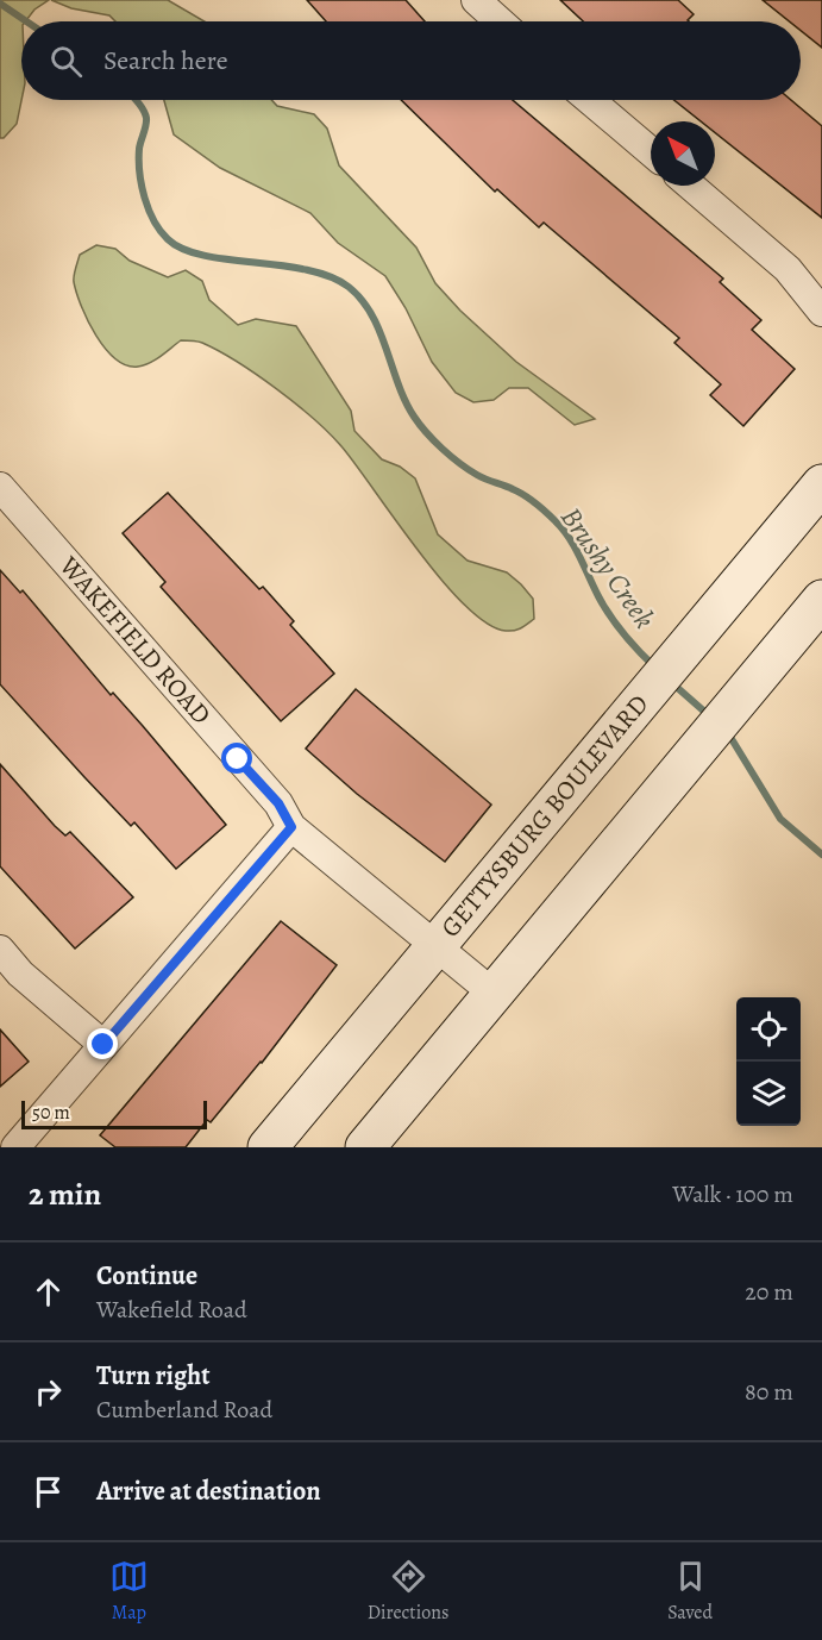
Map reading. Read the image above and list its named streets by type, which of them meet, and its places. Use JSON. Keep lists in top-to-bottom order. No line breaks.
{"streets":{"street":["WAKEFIELD ROAD","GETTYSBURG BOULEVARD"]},"crossings":[["WAKEFIELD ROAD","GETTYSBURG BOULEVARD"]],"water":["Brushy Creek"],"scale_bar":"50 m","north":"top left","page":{"search":"Search here","scale":"50 m","heading":["2 min","Walk · 100 m"],"list":[["Continue","Wakefield Road","20 m"],["Turn right","Cumberland Road","80 m"],"Arrive at destination"],"nav":["Map","Directions","Saved"]}}
